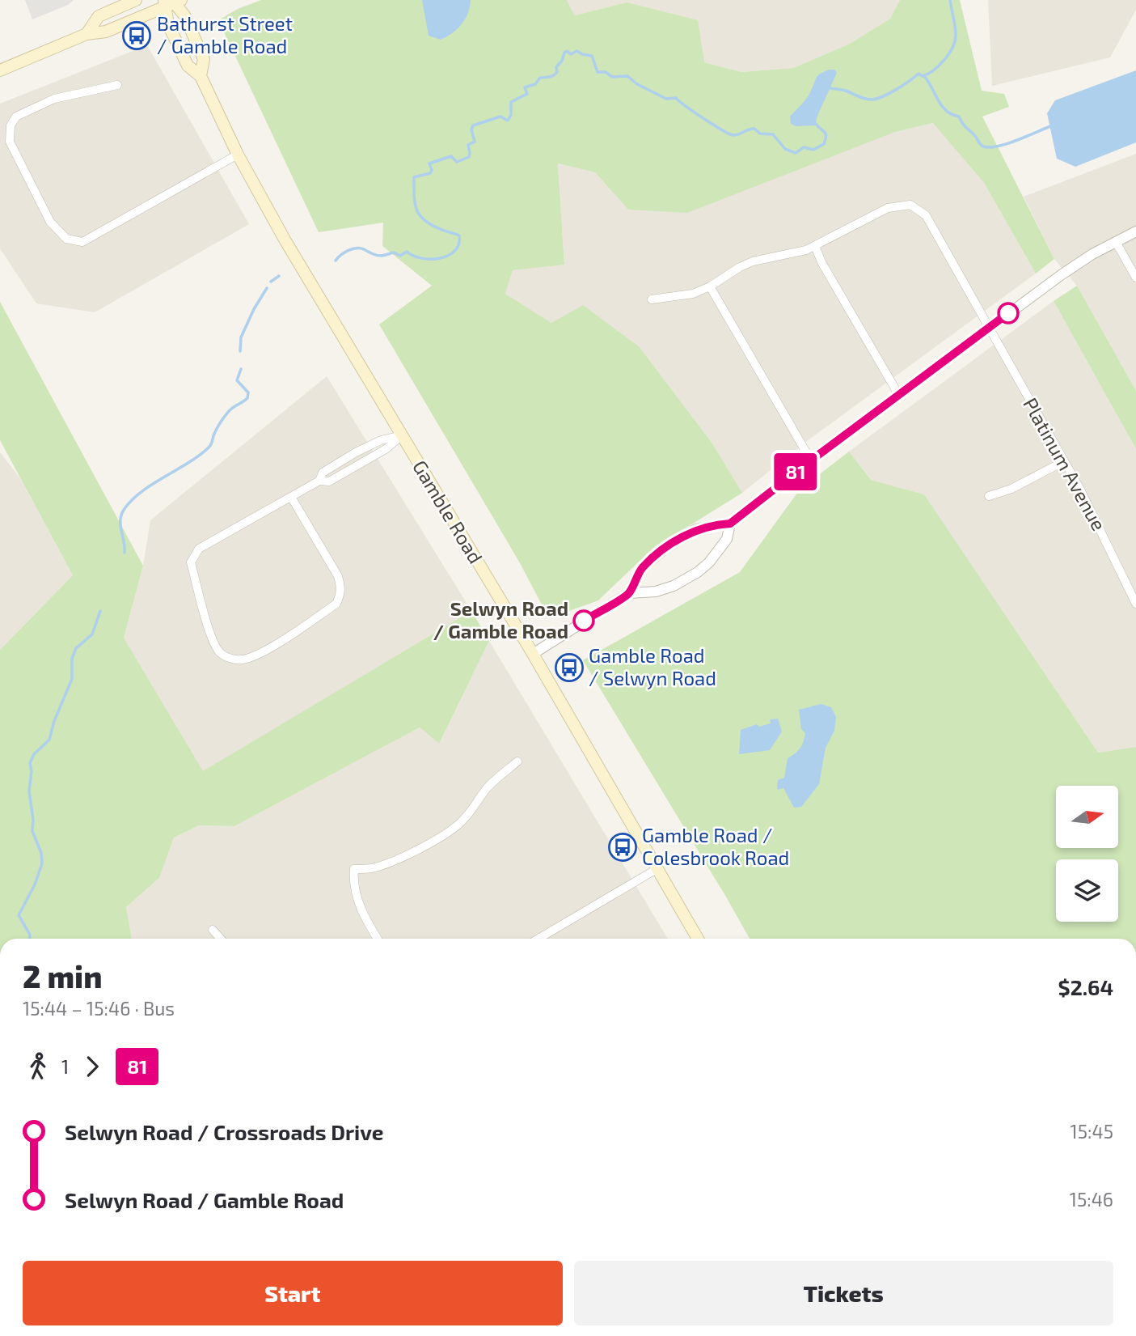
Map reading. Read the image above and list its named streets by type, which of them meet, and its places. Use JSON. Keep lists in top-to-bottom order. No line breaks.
{"streets":{"main road":["Gamble Road"],"street":["Platinum Avenue"]},"places":{"bus stop":["Bathurst Street / Gamble Road","Gamble Road / Selwyn Road","Gamble Road / Colesbrook Road"],"other":["Selwyn Road / Gamble Road"]},"lines":["bus line 81"],"north":"right","page":{"on_map":"81","heading":["2 min","15:44 – 15:46 · Bus","$2.64"],"legs":["1","81"],"list":[{"name":"Selwyn Road / Crossroads Drive","value":"15:45"},{"name":"Selwyn Road / Gamble Road","value":"15:46"}],"buttons":["Start","Tickets"]}}
